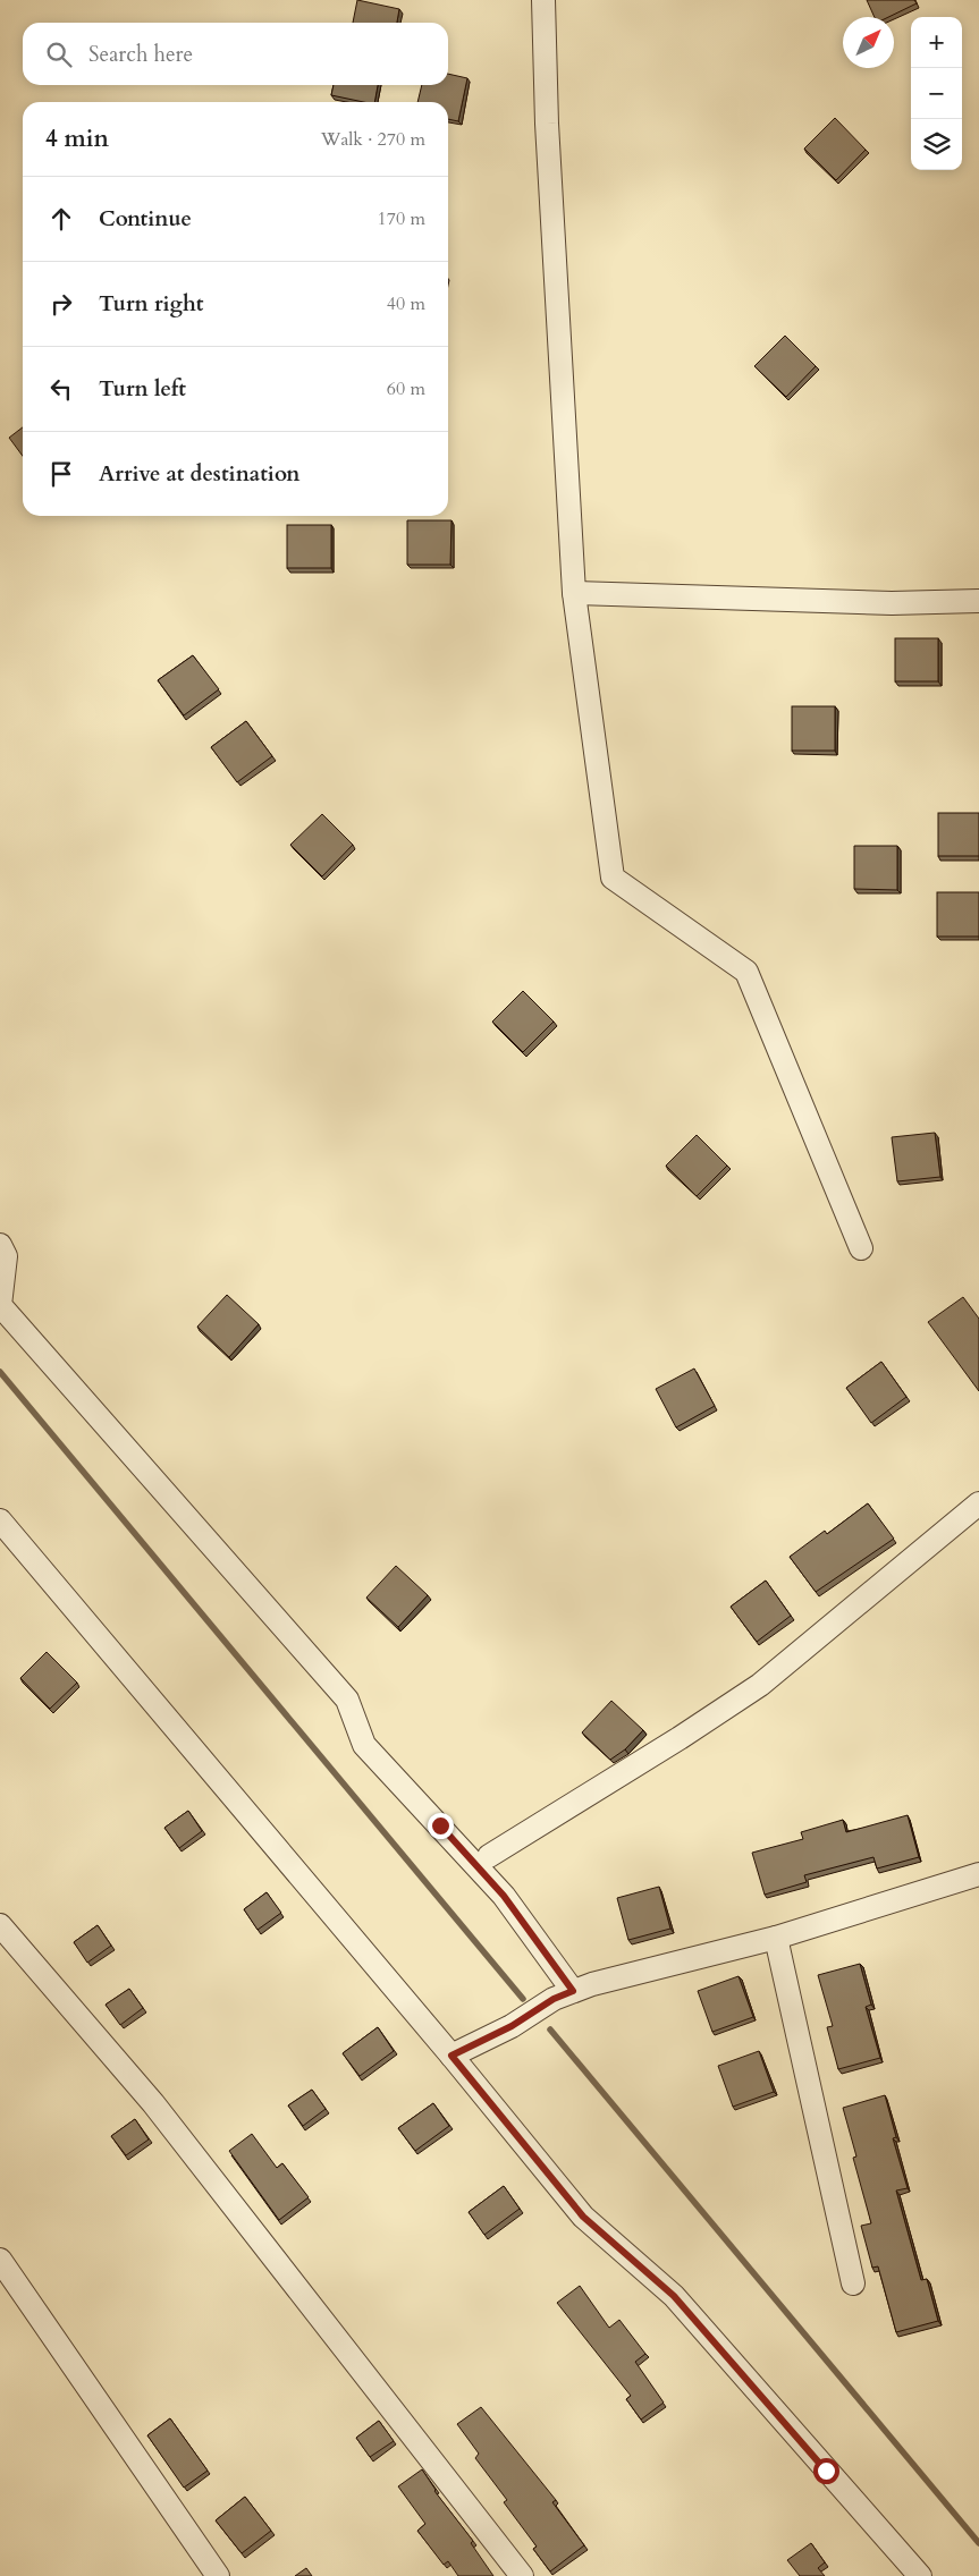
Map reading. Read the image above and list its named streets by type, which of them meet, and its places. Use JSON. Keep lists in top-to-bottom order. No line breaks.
{"north":"top right","page":{"map_buttons":["+","−"],"search":"Search here","heading":["4 min","Walk · 270 m"],"list":[["Continue","170 m"],["Turn right","40 m"],["Turn left","60 m"],"Arrive at destination"]}}
